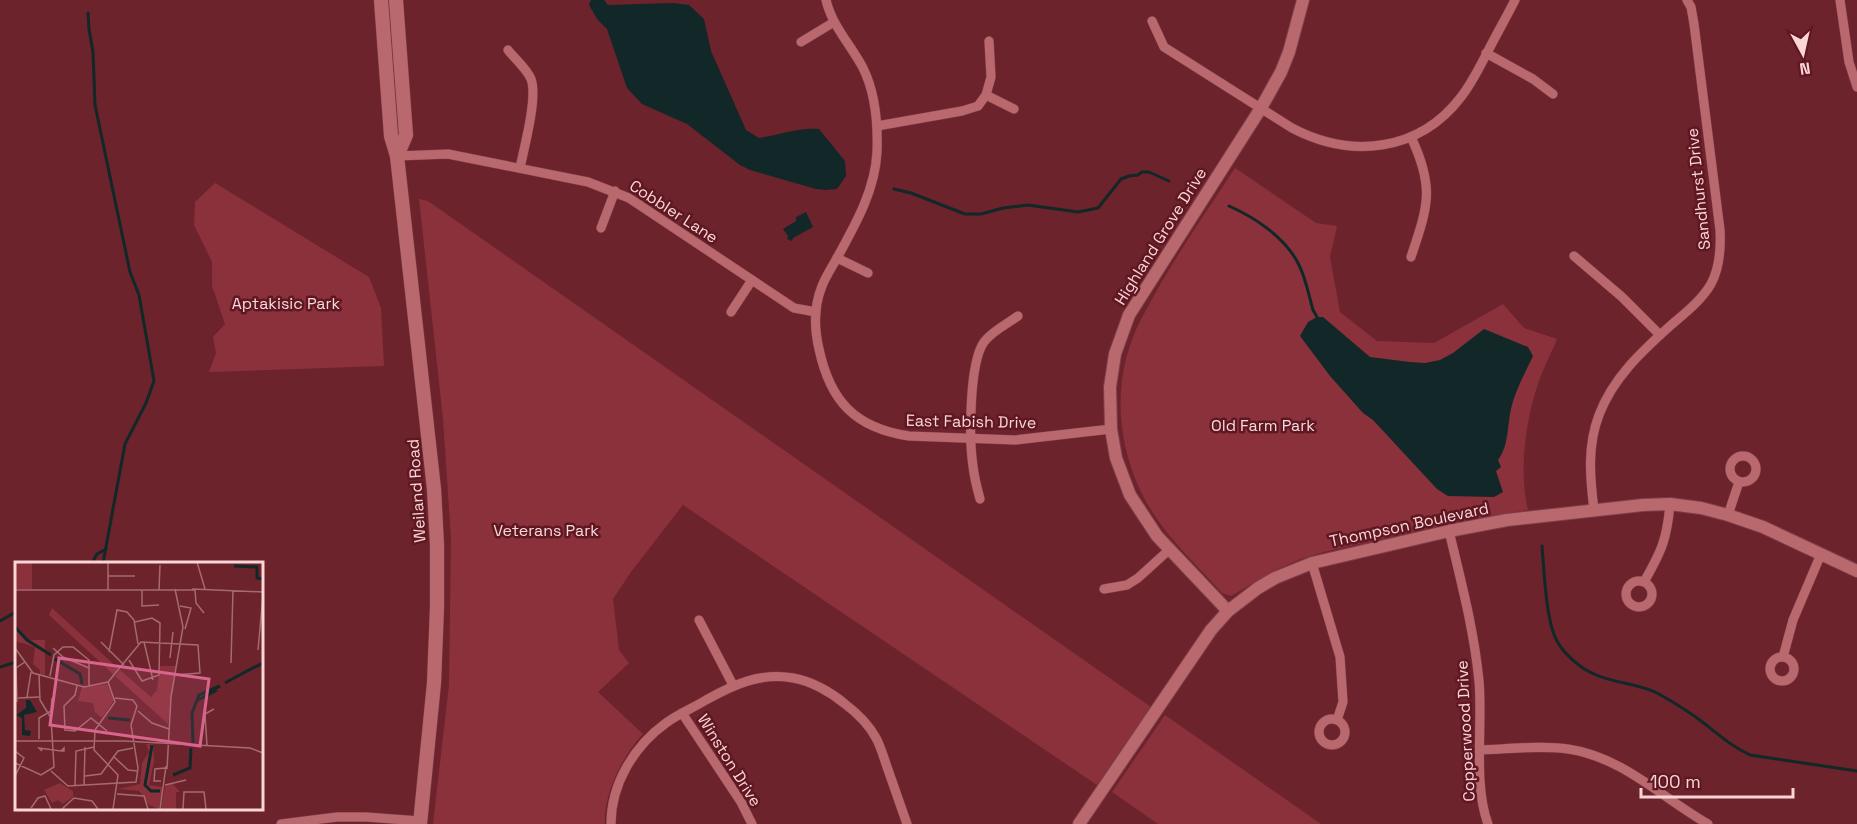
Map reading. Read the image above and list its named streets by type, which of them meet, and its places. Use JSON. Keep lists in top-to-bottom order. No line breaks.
{"streets":{"main road":["Weiland Road"],"street":["Sandhurst Drive","Cobbler Lane","Highland Grove Drive","East Fabish Drive","Thompson Boulevard","Copperwood Drive","Winston Drive"]},"crossings":[["Sandhurst Drive","Thompson Boulevard"],["Cobbler Lane","East Fabish Drive"],["Cobbler Lane","Weiland Road"],["Highland Grove Drive","East Fabish Drive"],["Highland Grove Drive","Thompson Boulevard"],["Thompson Boulevard","Copperwood Drive"]],"parks":["Aptakisic Park","Old Farm Park","Veterans Park"],"scale_bar":"100 m","north":"bottom"}
